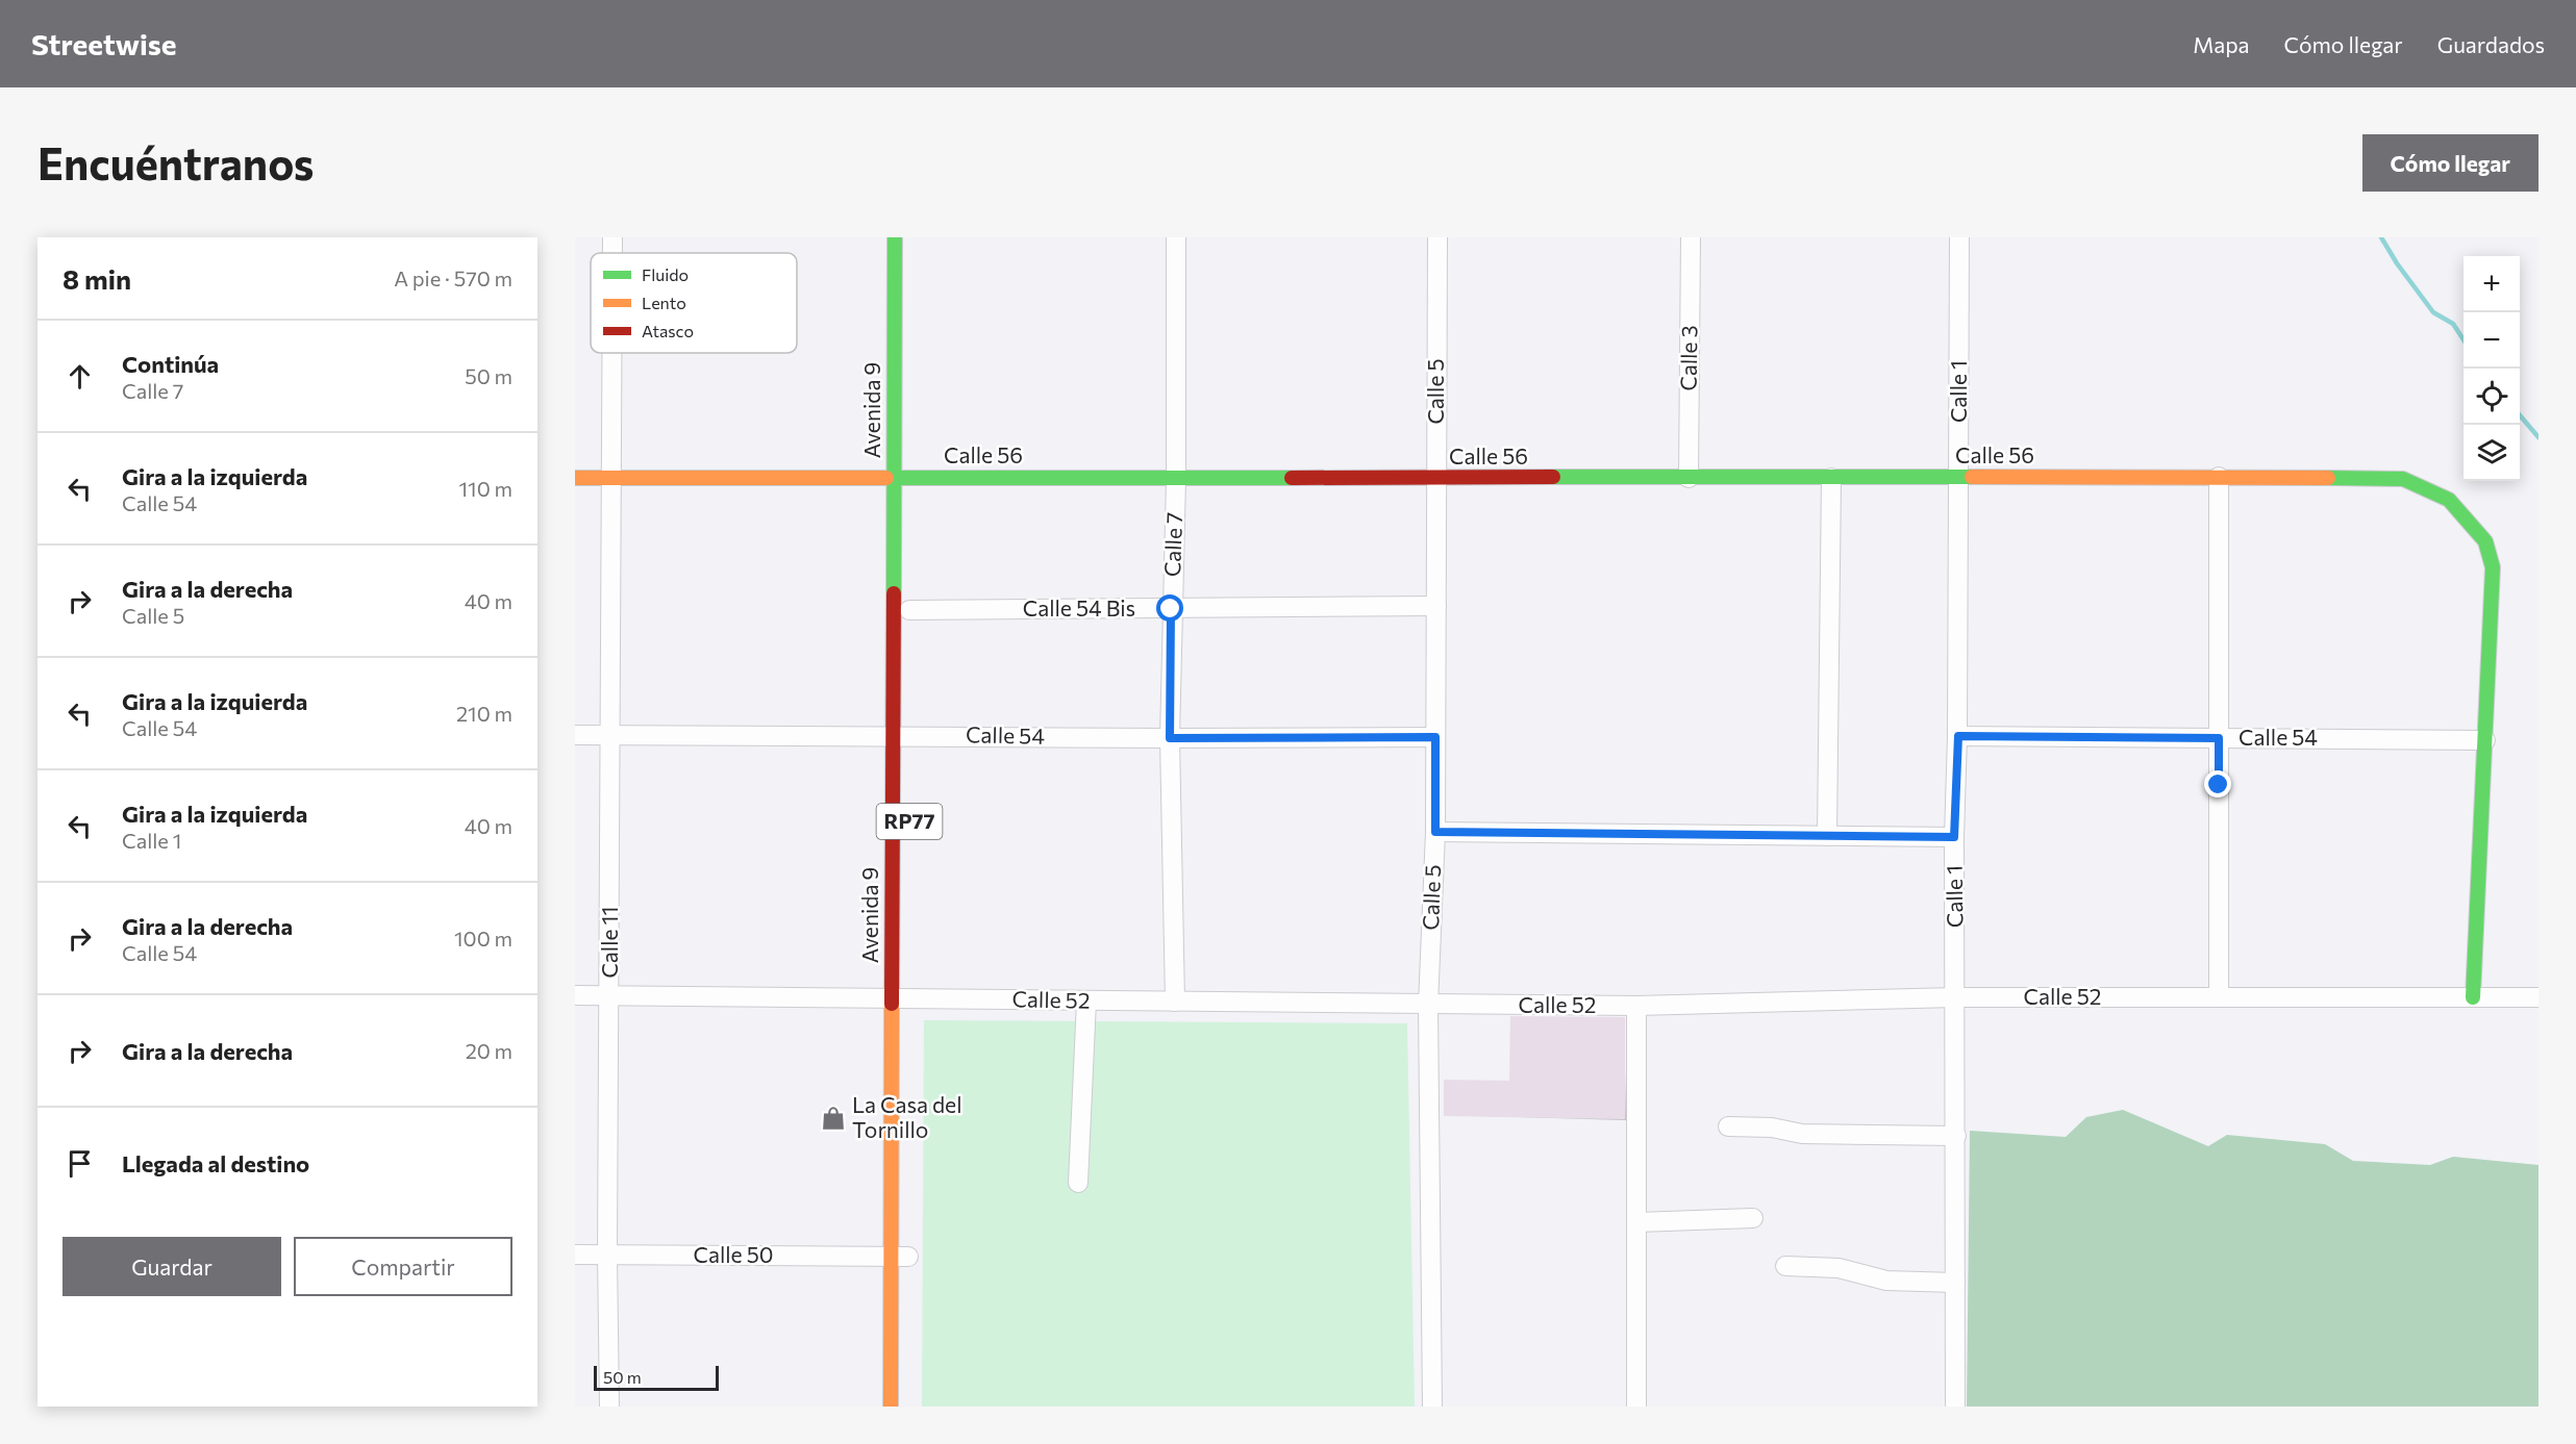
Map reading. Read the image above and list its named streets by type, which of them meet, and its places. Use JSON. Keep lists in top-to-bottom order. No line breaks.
{"streets":{"street":["Calle 3","Calle 5","Calle 1","Avenida 9","Calle 56","Calle 7","Calle 54 Bis","Calle 54","RP77","Calle 11","Calle 52","Calle 50"]},"crossings":[["Calle 3","Calle 56"],["Calle 5","Calle 56"],["Calle 5","Calle 54 Bis"],["Calle 5","Calle 54"],["Calle 5","Calle 52"],["Calle 1","Calle 56"],["Calle 1","Calle 54"],["Calle 1","Calle 52"],["Avenida 9","Calle 56"],["Avenida 9","Calle 54"],["Avenida 9","Calle 52"],["Avenida 9","Calle 50"],["Calle 56","Calle 7"],["Calle 56","Calle 54"],["Calle 56","Calle 11"],["Calle 7","Calle 54 Bis"],["Calle 7","Calle 54"],["Calle 7","Calle 52"],["Calle 54","Calle 11"],["Calle 11","Calle 52"],["Calle 11","Calle 50"]],"places":{"shop":["La Casa del Tornillo"]},"legend":["Fluido","Lento","Atasco"],"scale_bar":"50 m","page":{"header":"Streetwise","nav":["Mapa","Cómo llegar","Guardados"],"buttons":["Cómo llegar",["Guardar","Compartir"]],"title":"Encuéntranos","heading":["8 min","A pie · 570 m"],"map_buttons":["+","−"],"list":[["Continúa","Calle 7","50 m"],["Gira a la izquierda","Calle 54","110 m"],["Gira a la derecha","Calle 5","40 m"],["Gira a la izquierda","Calle 54","210 m"],["Gira a la izquierda","Calle 1","40 m"],["Gira a la derecha","Calle 54","100 m"],["Gira a la derecha","20 m"],"Llegada al destino"],"scale":"50 m"}}
